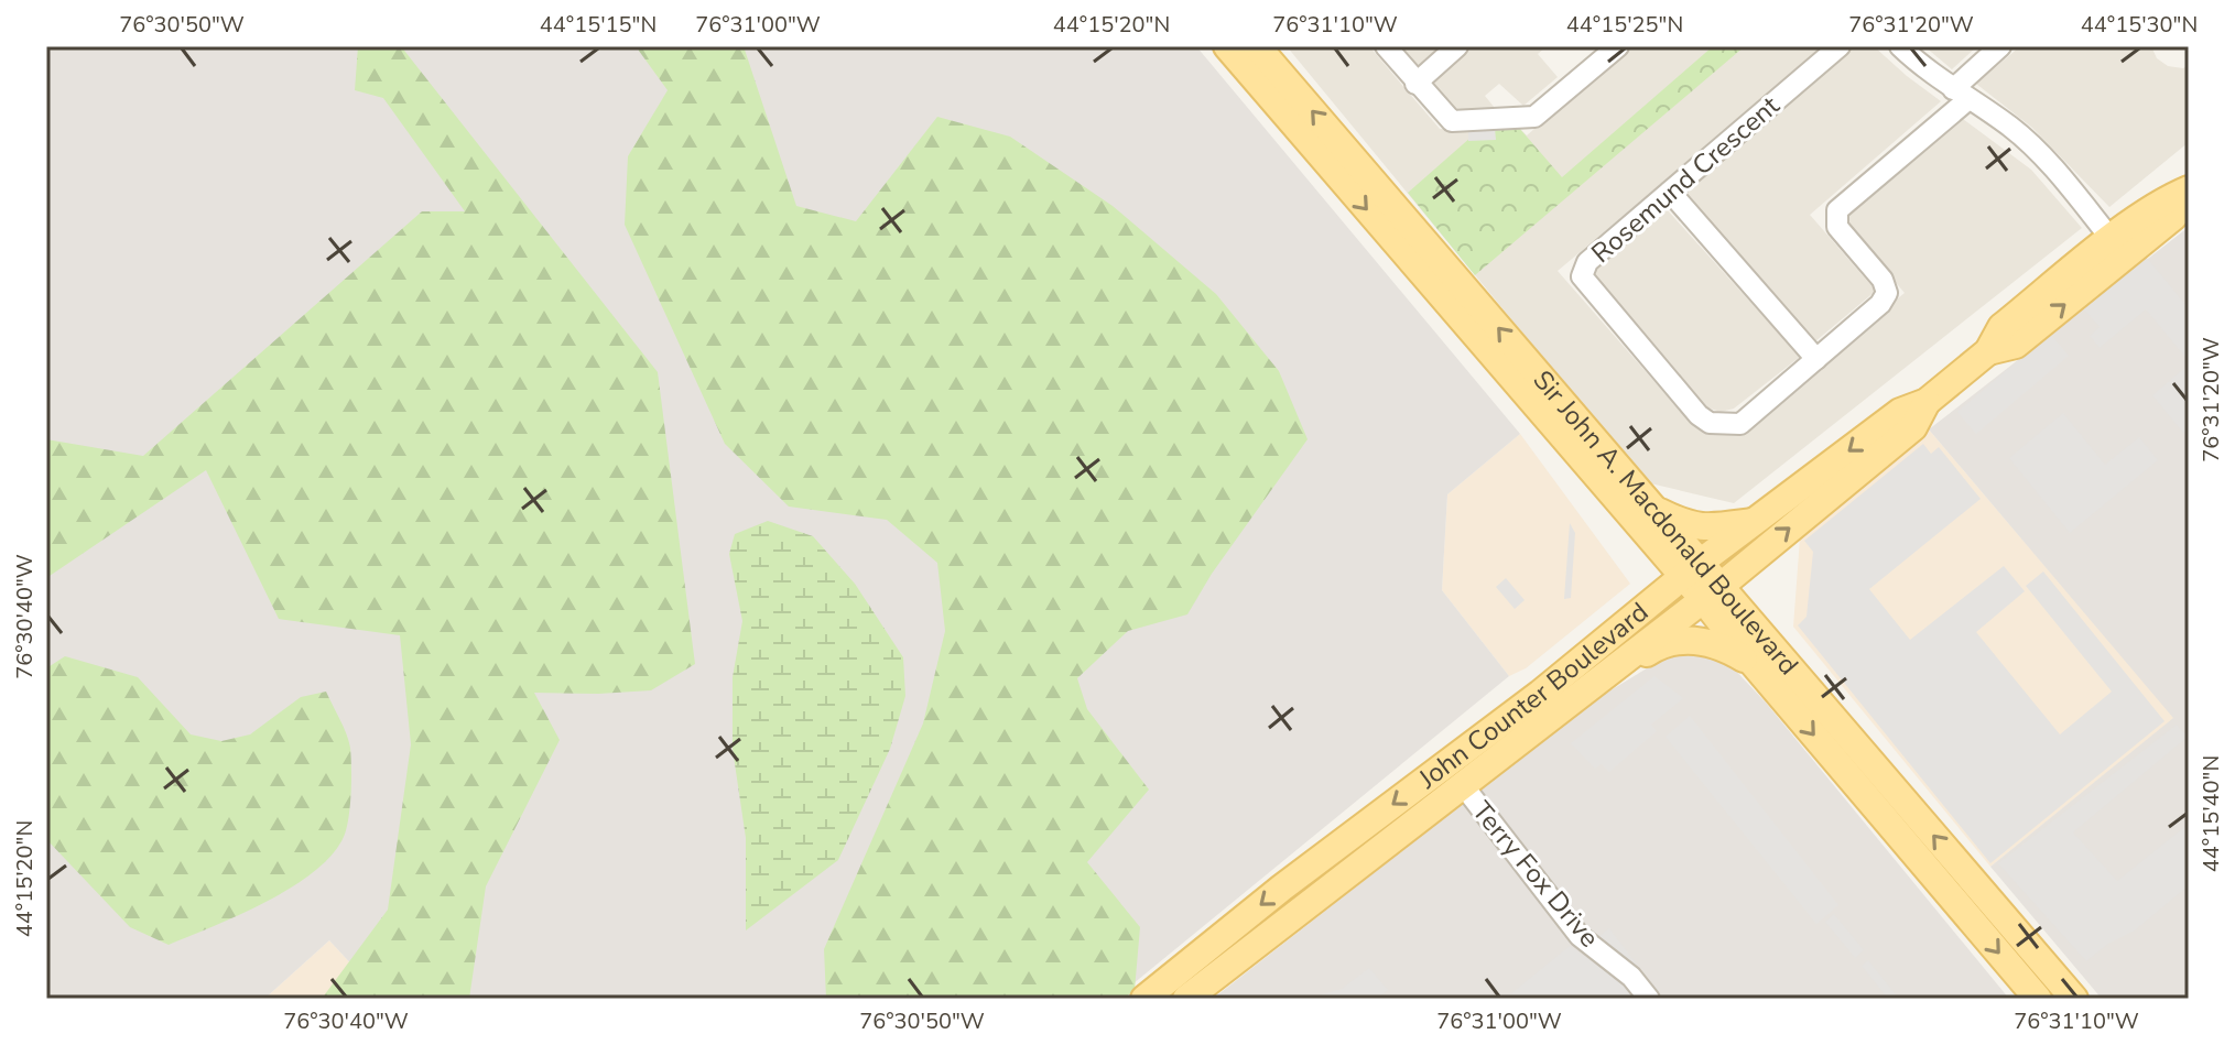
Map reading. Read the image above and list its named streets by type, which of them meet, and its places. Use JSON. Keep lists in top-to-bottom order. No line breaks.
{"streets":{"main road":["Sir John A. Macdonald Boulevard","John Counter Boulevard"],"street":["Rosemund Crescent","Terry Fox Drive"]},"crossings":[["Sir John A. Macdonald Boulevard","John Counter Boulevard"],["John Counter Boulevard","Terry Fox Drive"]],"coordinates":["76°30'50\"W","44°15'15\"N","76°31'00\"W","44°15'20\"N","76°31'10\"W","44°15'25\"N","76°31'20\"W","44°15'30\"N","76°30'40\"W","44°15'40\"N"]}
